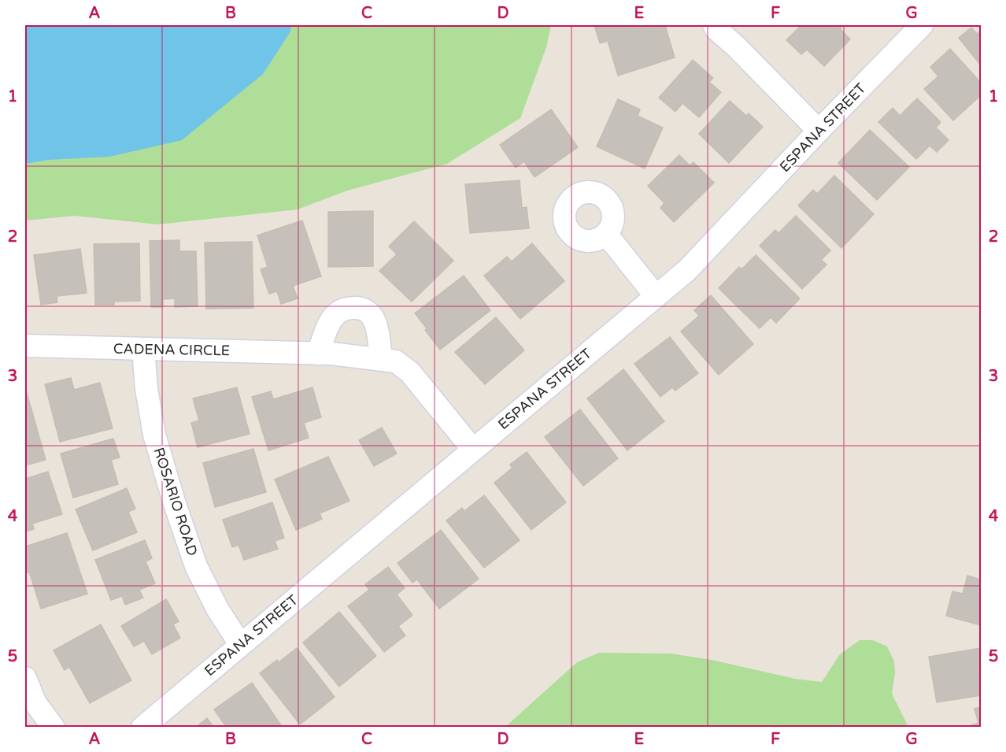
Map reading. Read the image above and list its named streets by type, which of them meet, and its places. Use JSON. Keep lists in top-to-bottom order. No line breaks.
{"streets":{"street":["ESPANA STREET","CADENA CIRCLE","ROSARIO ROAD"]},"crossings":[["ESPANA STREET","CADENA CIRCLE"],["ESPANA STREET","ROSARIO ROAD"],["CADENA CIRCLE","ROSARIO ROAD"]],"grid":{"columns":["A","B","C","D","E","F","G"],"rows":["1","2","3","4","5"]}}
